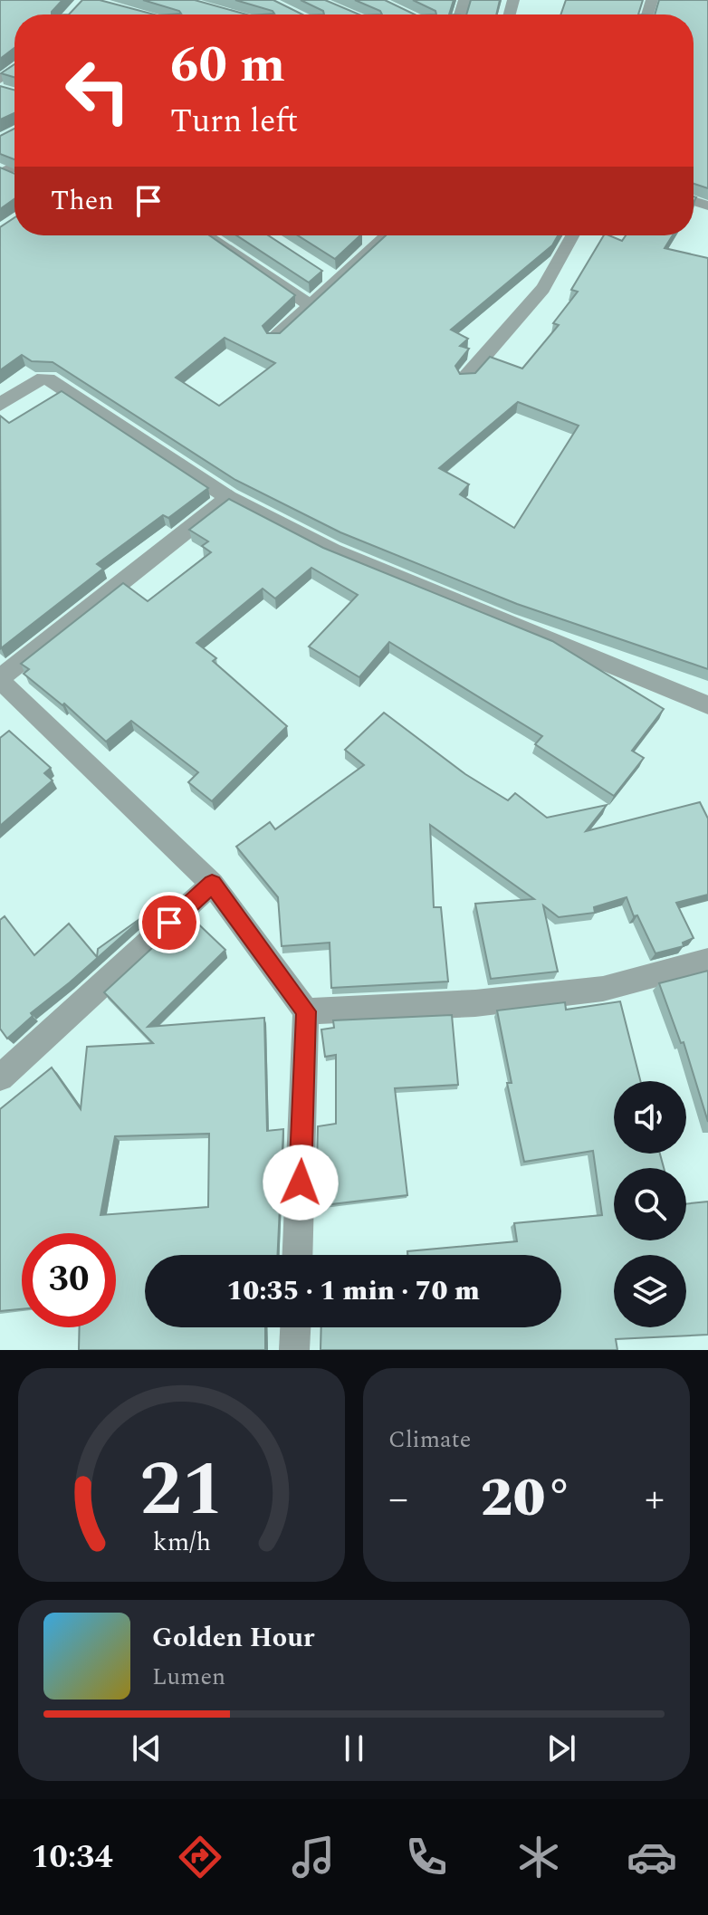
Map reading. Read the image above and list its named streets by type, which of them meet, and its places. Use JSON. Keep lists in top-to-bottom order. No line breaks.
{"page":{"turn":["60 m","Turn left"],"then":"Then","limit":"30","trip":"10:35 · 1 min · 70 m","tile":"Climate","heat":["−","20°","+"],"song":["Golden Hour","Lumen"],"tabs":"10:34","gauge":["21","km/h"]}}
